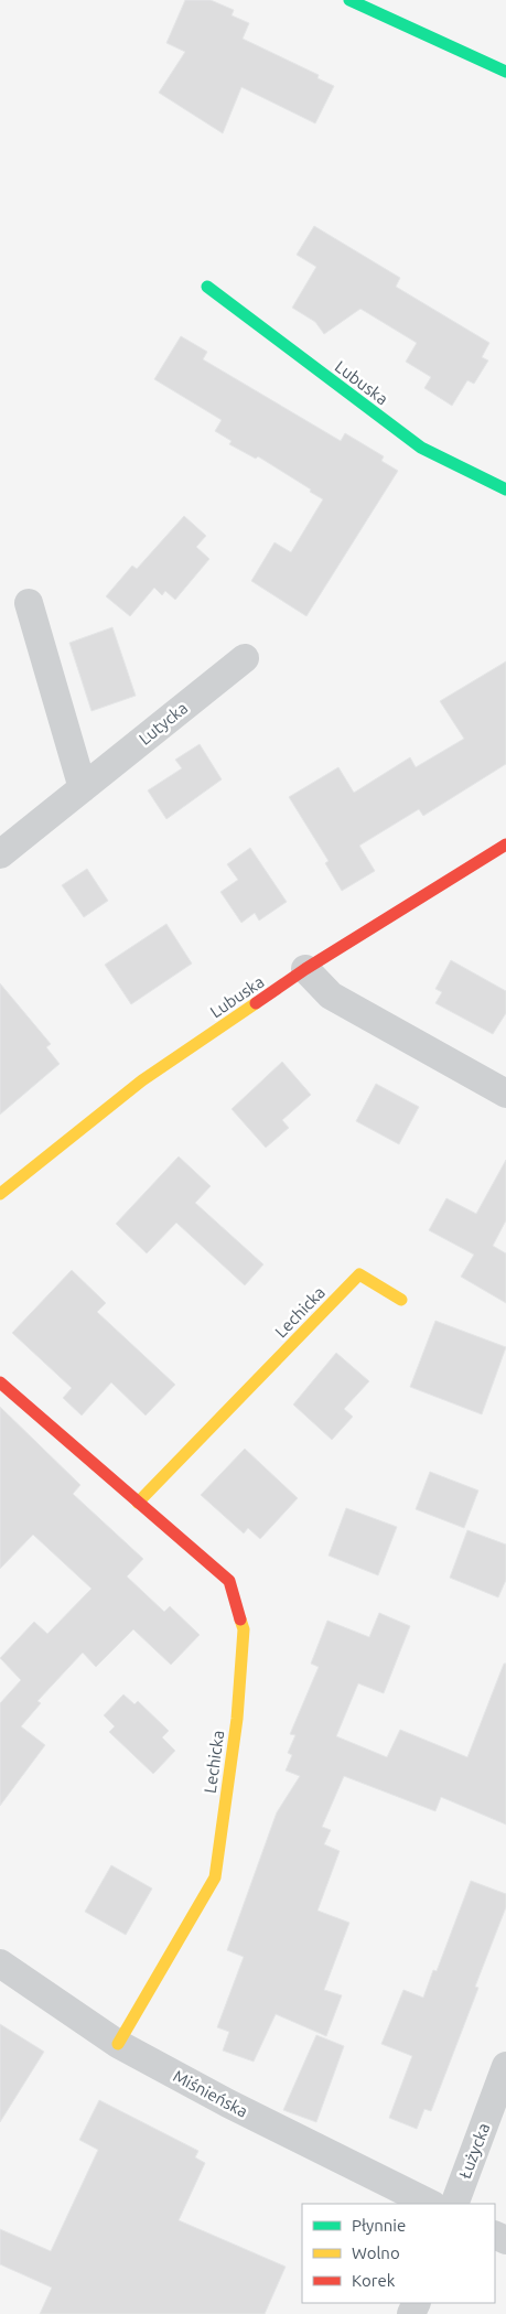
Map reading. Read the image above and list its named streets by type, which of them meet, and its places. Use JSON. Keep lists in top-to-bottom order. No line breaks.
{"streets":{"street":["Lubuska","Lutycka","Lechicka","Miśnieńska","Łużycka"]},"crossings":[["Lechicka","Miśnieńska"]],"legend":["Płynnie","Wolno","Korek"]}
